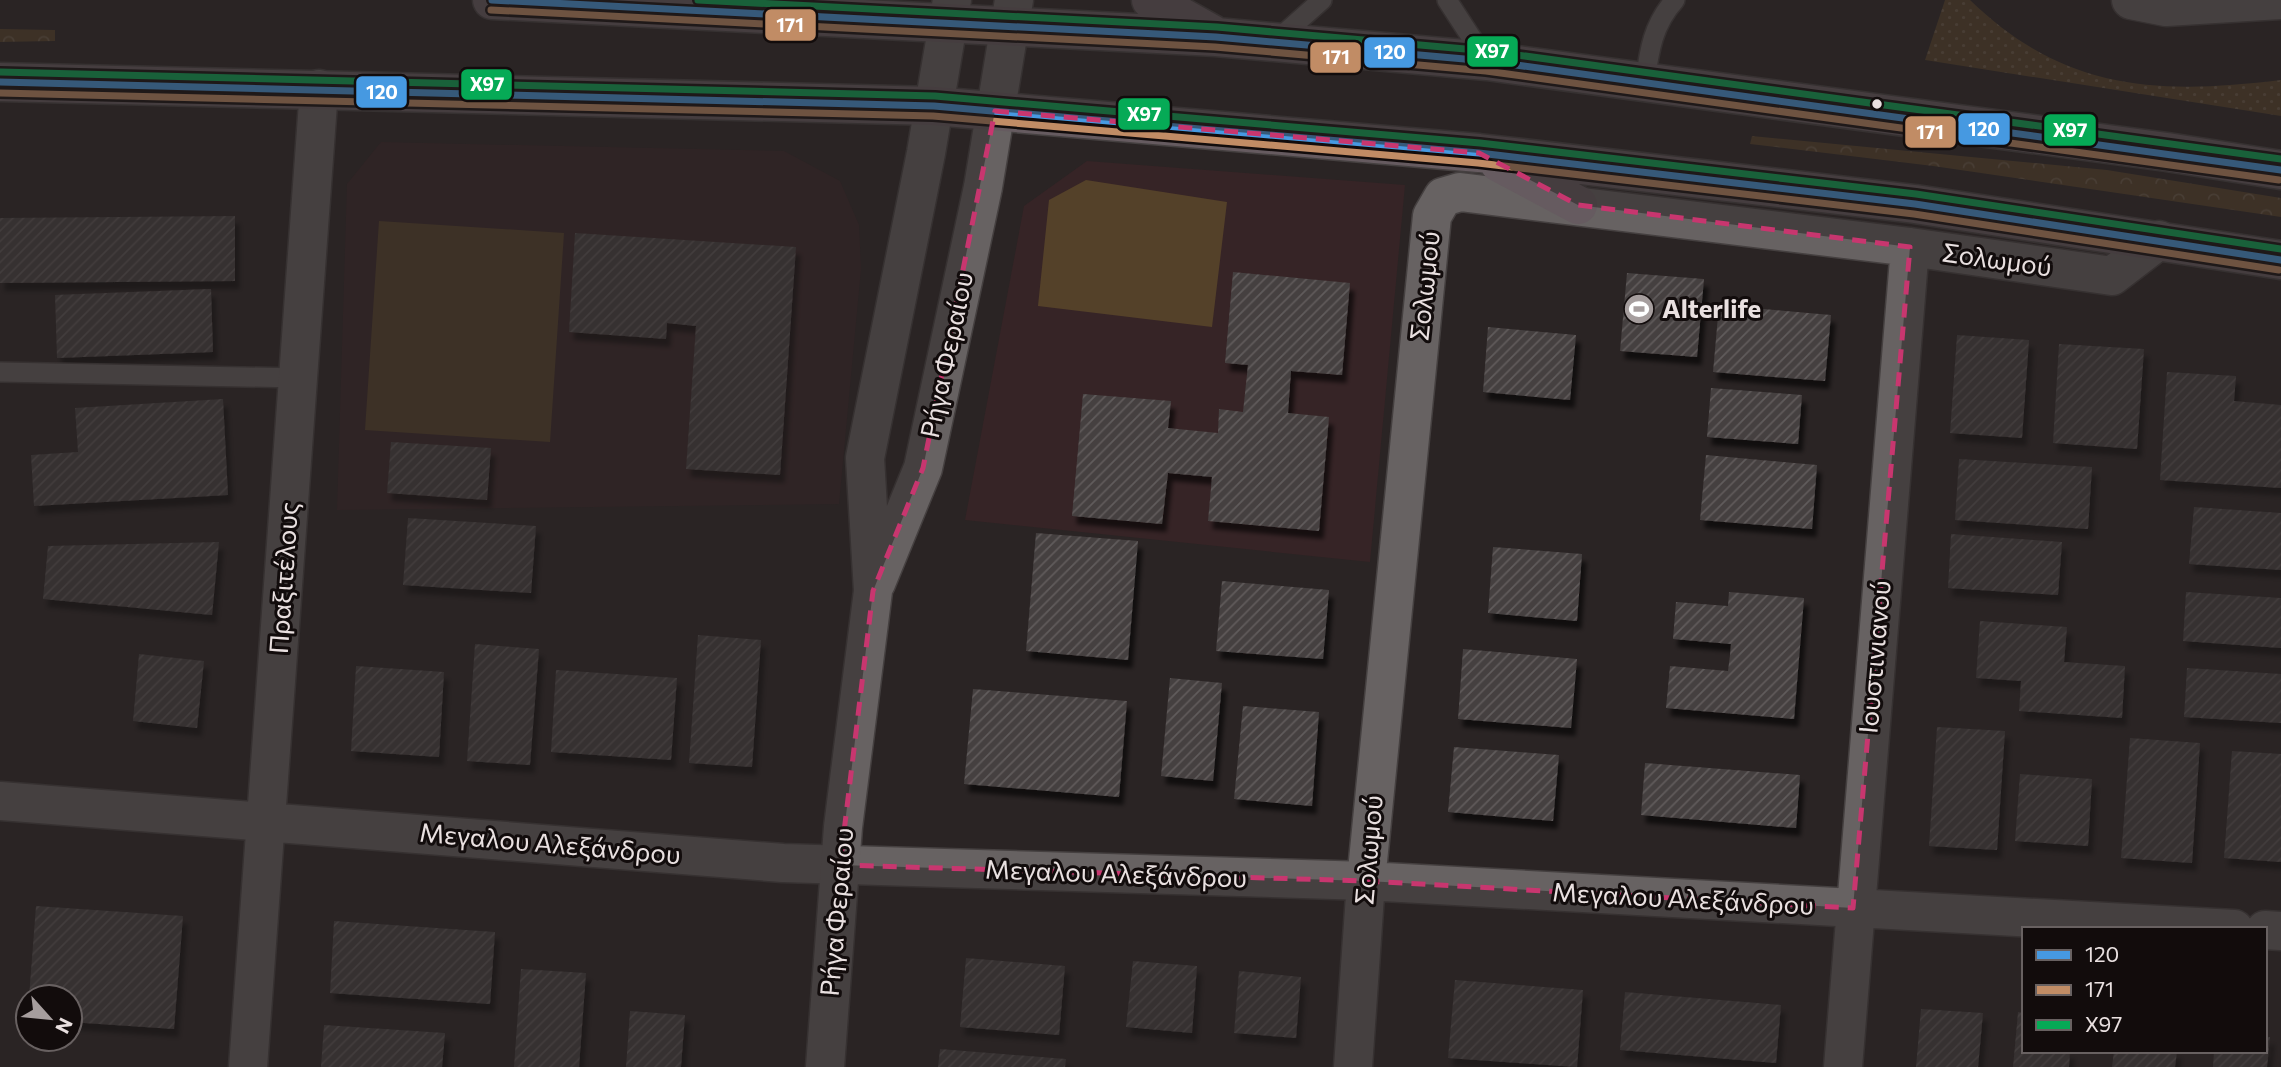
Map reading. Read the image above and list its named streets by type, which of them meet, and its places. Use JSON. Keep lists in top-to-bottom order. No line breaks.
{"streets":{"street":["Σολωμού","Ρήγα Φεραίου","Πραξιτέλους","Ιουστινιανού","Μεγαλου Αλεξάνδρου"]},"crossings":[["Σολωμού","Ιουστινιανού"],["Σολωμού","Μεγαλου Αλεξάνδρου"],["Ρήγα Φεραίου","Μεγαλου Αλεξάνδρου"],["Πραξιτέλους","Μεγαλου Αλεξάνδρου"],["Ιουστινιανού","Μεγαλου Αλεξάνδρου"]],"places":{"sports":["Alterlife"]},"lines":["transit line 120","transit line X97","transit line 171"],"legend":["120","171","X97"],"north":"bottom right"}
